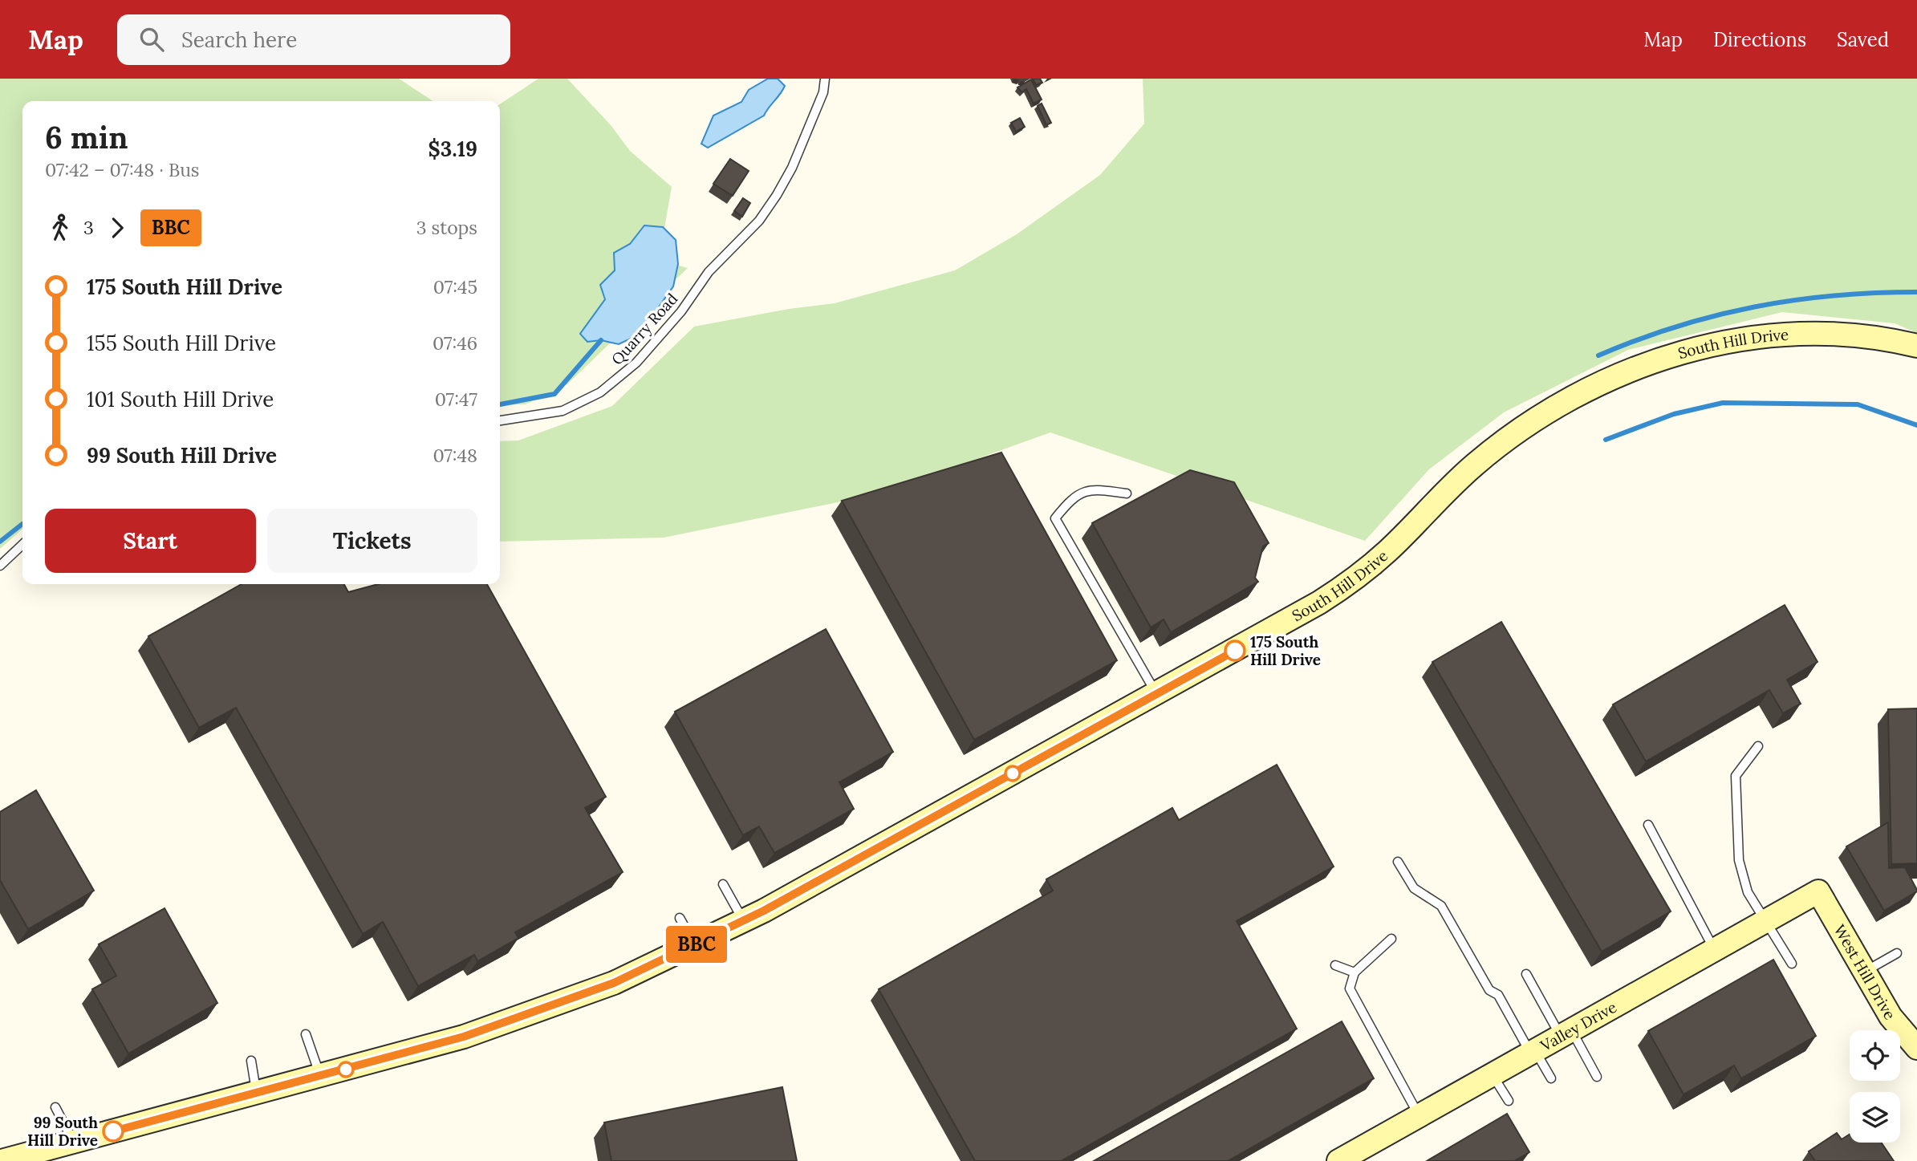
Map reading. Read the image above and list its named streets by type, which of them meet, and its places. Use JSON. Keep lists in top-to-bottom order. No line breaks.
{"streets":{"street":["South Hill Drive","West Hill Drive","Valley Drive"],"lane":["Quarry Road"]},"crossings":[["West Hill Drive","Valley Drive"]],"places":["175 South Hill Drive","99 South Hill Drive"],"lines":["bus line BBC"],"page":{"header":"Map","search":"Search here","nav":["Map","Directions","Saved"],"on_map":"BBC","heading":["6 min","07:42 – 07:48 · Bus","$3.19"],"legs":["3","BBC","3 stops"],"list":[{"name":"175 South Hill Drive","value":"07:45"},{"name":"155 South Hill Drive","value":"07:46"},{"name":"101 South Hill Drive","value":"07:47"},{"name":"99 South Hill Drive","value":"07:48"}],"buttons":["Start","Tickets"]}}
